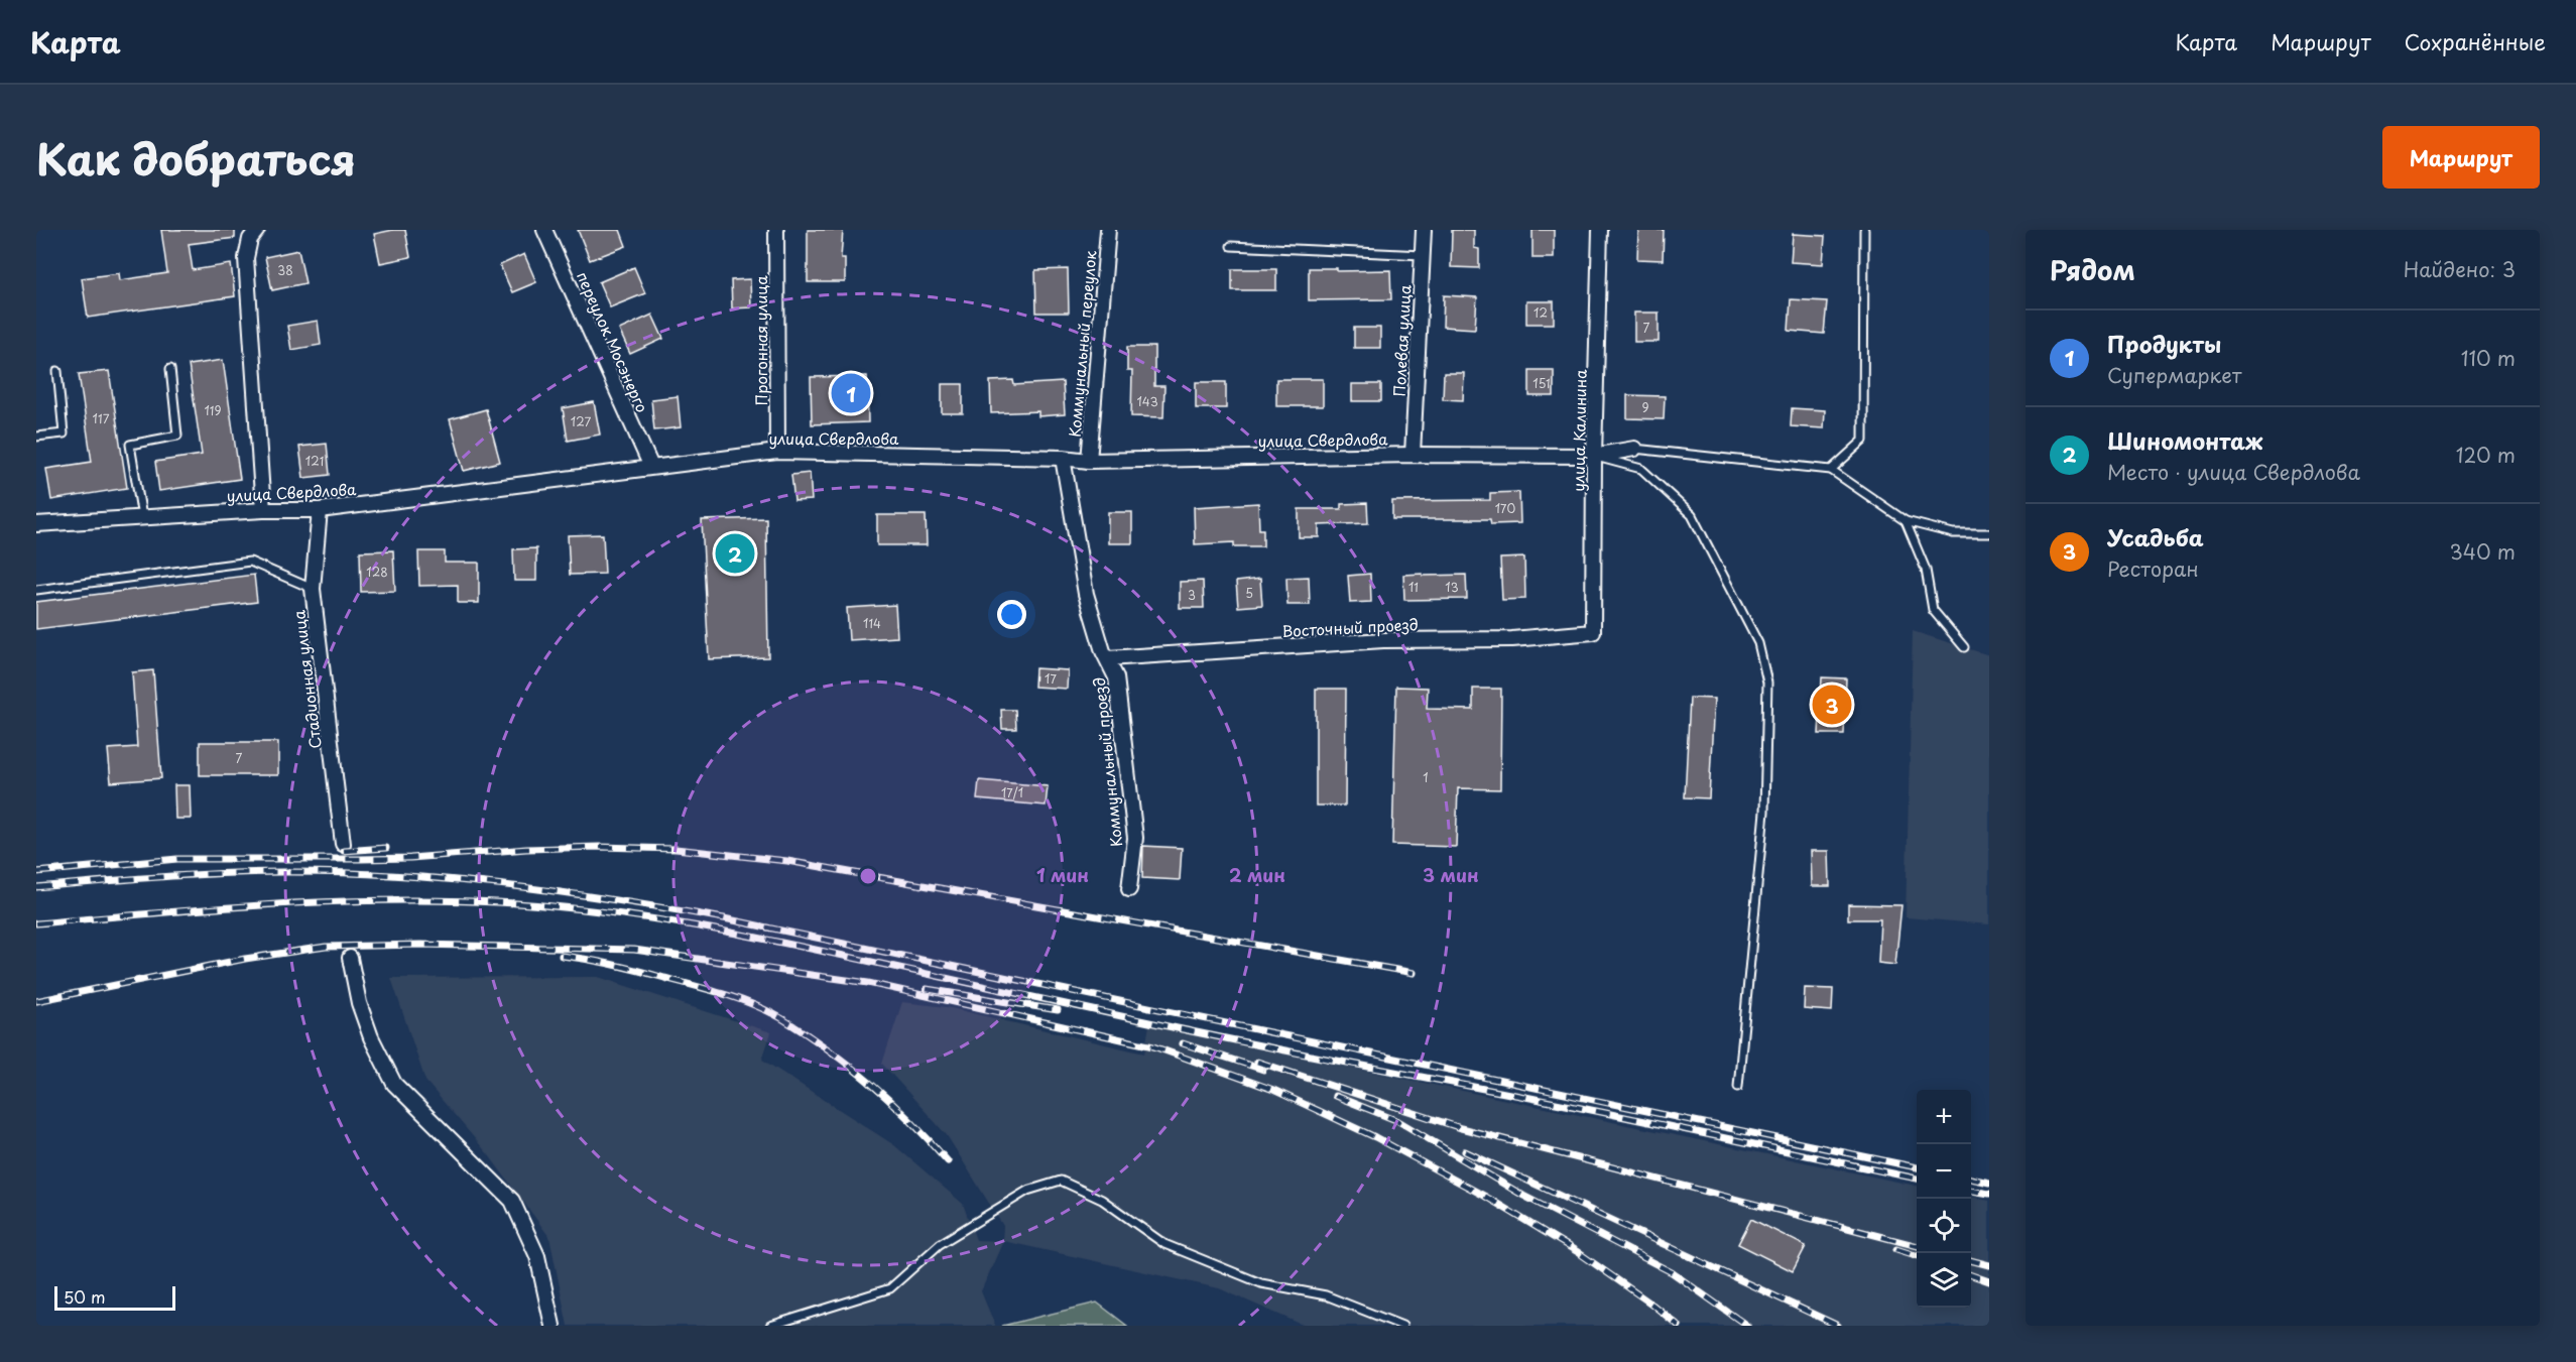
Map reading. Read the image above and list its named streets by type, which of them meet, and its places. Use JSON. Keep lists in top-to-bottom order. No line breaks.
{"streets":{"street":["Прогонная улица","Полевая улица","переулок Мосэнерго","Коммунальный переулок","улица Калинина","улица Свердлова","Восточный проезд","Стадионная улица","Коммунальный проезд"]},"crossings":[["Прогонная улица","улица Свердлова"],["Полевая улица","улица Свердлова"],["переулок Мосэнерго","улица Свердлова"],["Коммунальный переулок","улица Свердлова"],["улица Калинина","улица Свердлова"],["улица Калинина","Восточный проезд"],["улица Свердлова","Стадионная улица"],["улица Свердлова","Коммунальный проезд"],["Восточный проезд","Коммунальный проезд"]],"house_numbers":["38","12","7","151","143","9","119","117","127","121","170","128","11","13","5","3","114","17","7","1","17/1"],"scale_bar":"50 m","page":{"header":"Карта","nav":["Карта","Маршрут","Сохранённые"],"title":"Как добраться","buttons":"Маршрут","heading":["Рядом","Найдено: 3"],"list":[{"mark":"1","name":"Продукты","note":"Супермаркет","value":"110 m"},{"mark":"2","name":"Шиномонтаж","note":"Место · улица Свердлова","value":"120 m"},{"mark":"3","name":"Усадьба","note":"Ресторан","value":"340 m"}],"pins":["1","2","3"],"map_buttons":["+","−"],"scale":"50 m"},"rings":["1 мин","2 мин","3 мин"]}
